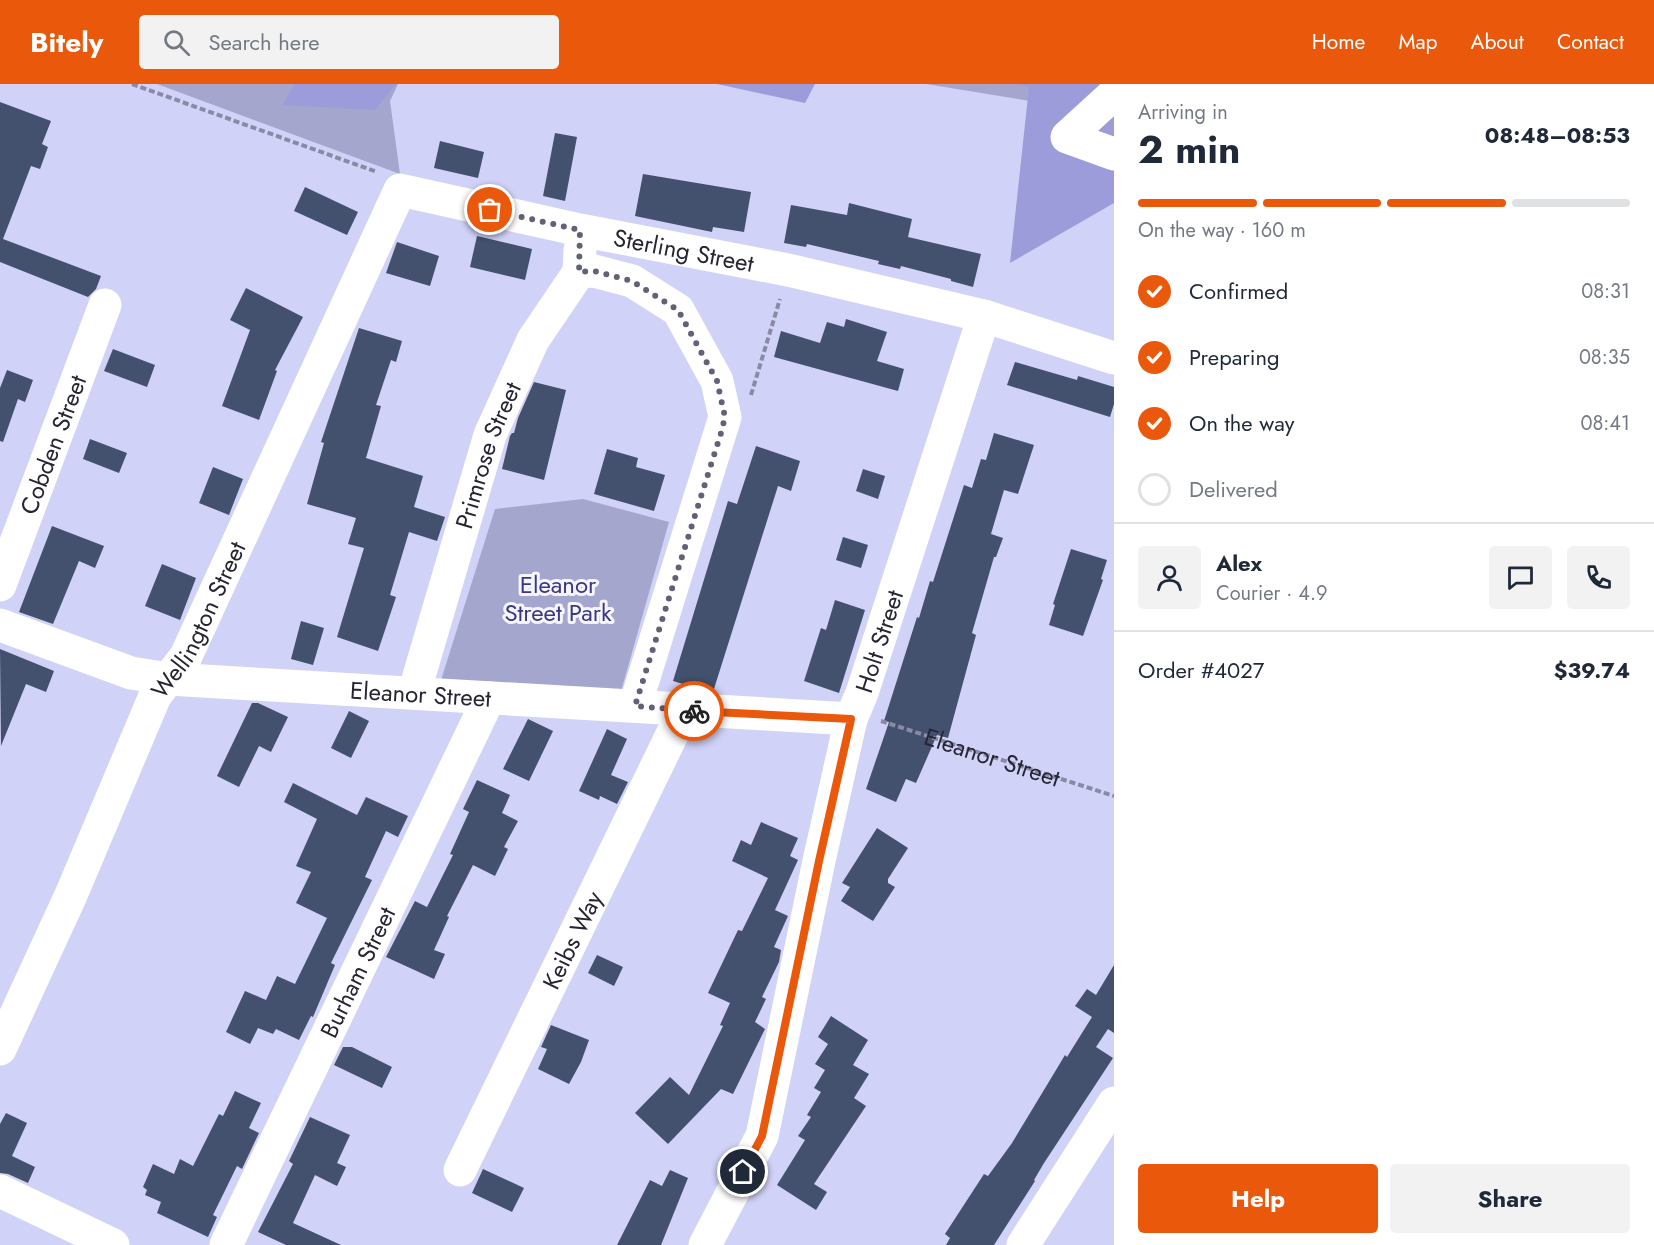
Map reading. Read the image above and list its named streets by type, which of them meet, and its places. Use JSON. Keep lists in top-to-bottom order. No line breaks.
{"streets":{"street":["Sterling Street","Cobden Street","Primrose Street","Wellington Street","Holt Street","Eleanor Street","Keibs Way","Burham Street"]},"crossings":[["Sterling Street","Wellington Street"],["Sterling Street","Holt Street"],["Primrose Street","Eleanor Street"],["Wellington Street","Eleanor Street"],["Holt Street","Eleanor Street"],["Eleanor Street","Keibs Way"],["Eleanor Street","Burham Street"]],"parks":["Eleanor Street Park"],"page":{"header":"Bitely","search":"Search here","nav":["Home","Map","About","Contact"],"heading":["2 min","Arriving in","08:48–08:53"],"panel":["Alex","Courier · 4.9","Order #4027","$39.74"],"bar":"On the way · 160 m","list":[["Confirmed","08:31"],["Preparing","08:35"],["On the way","08:41"],"Delivered"],"buttons":["Help","Share"]}}
